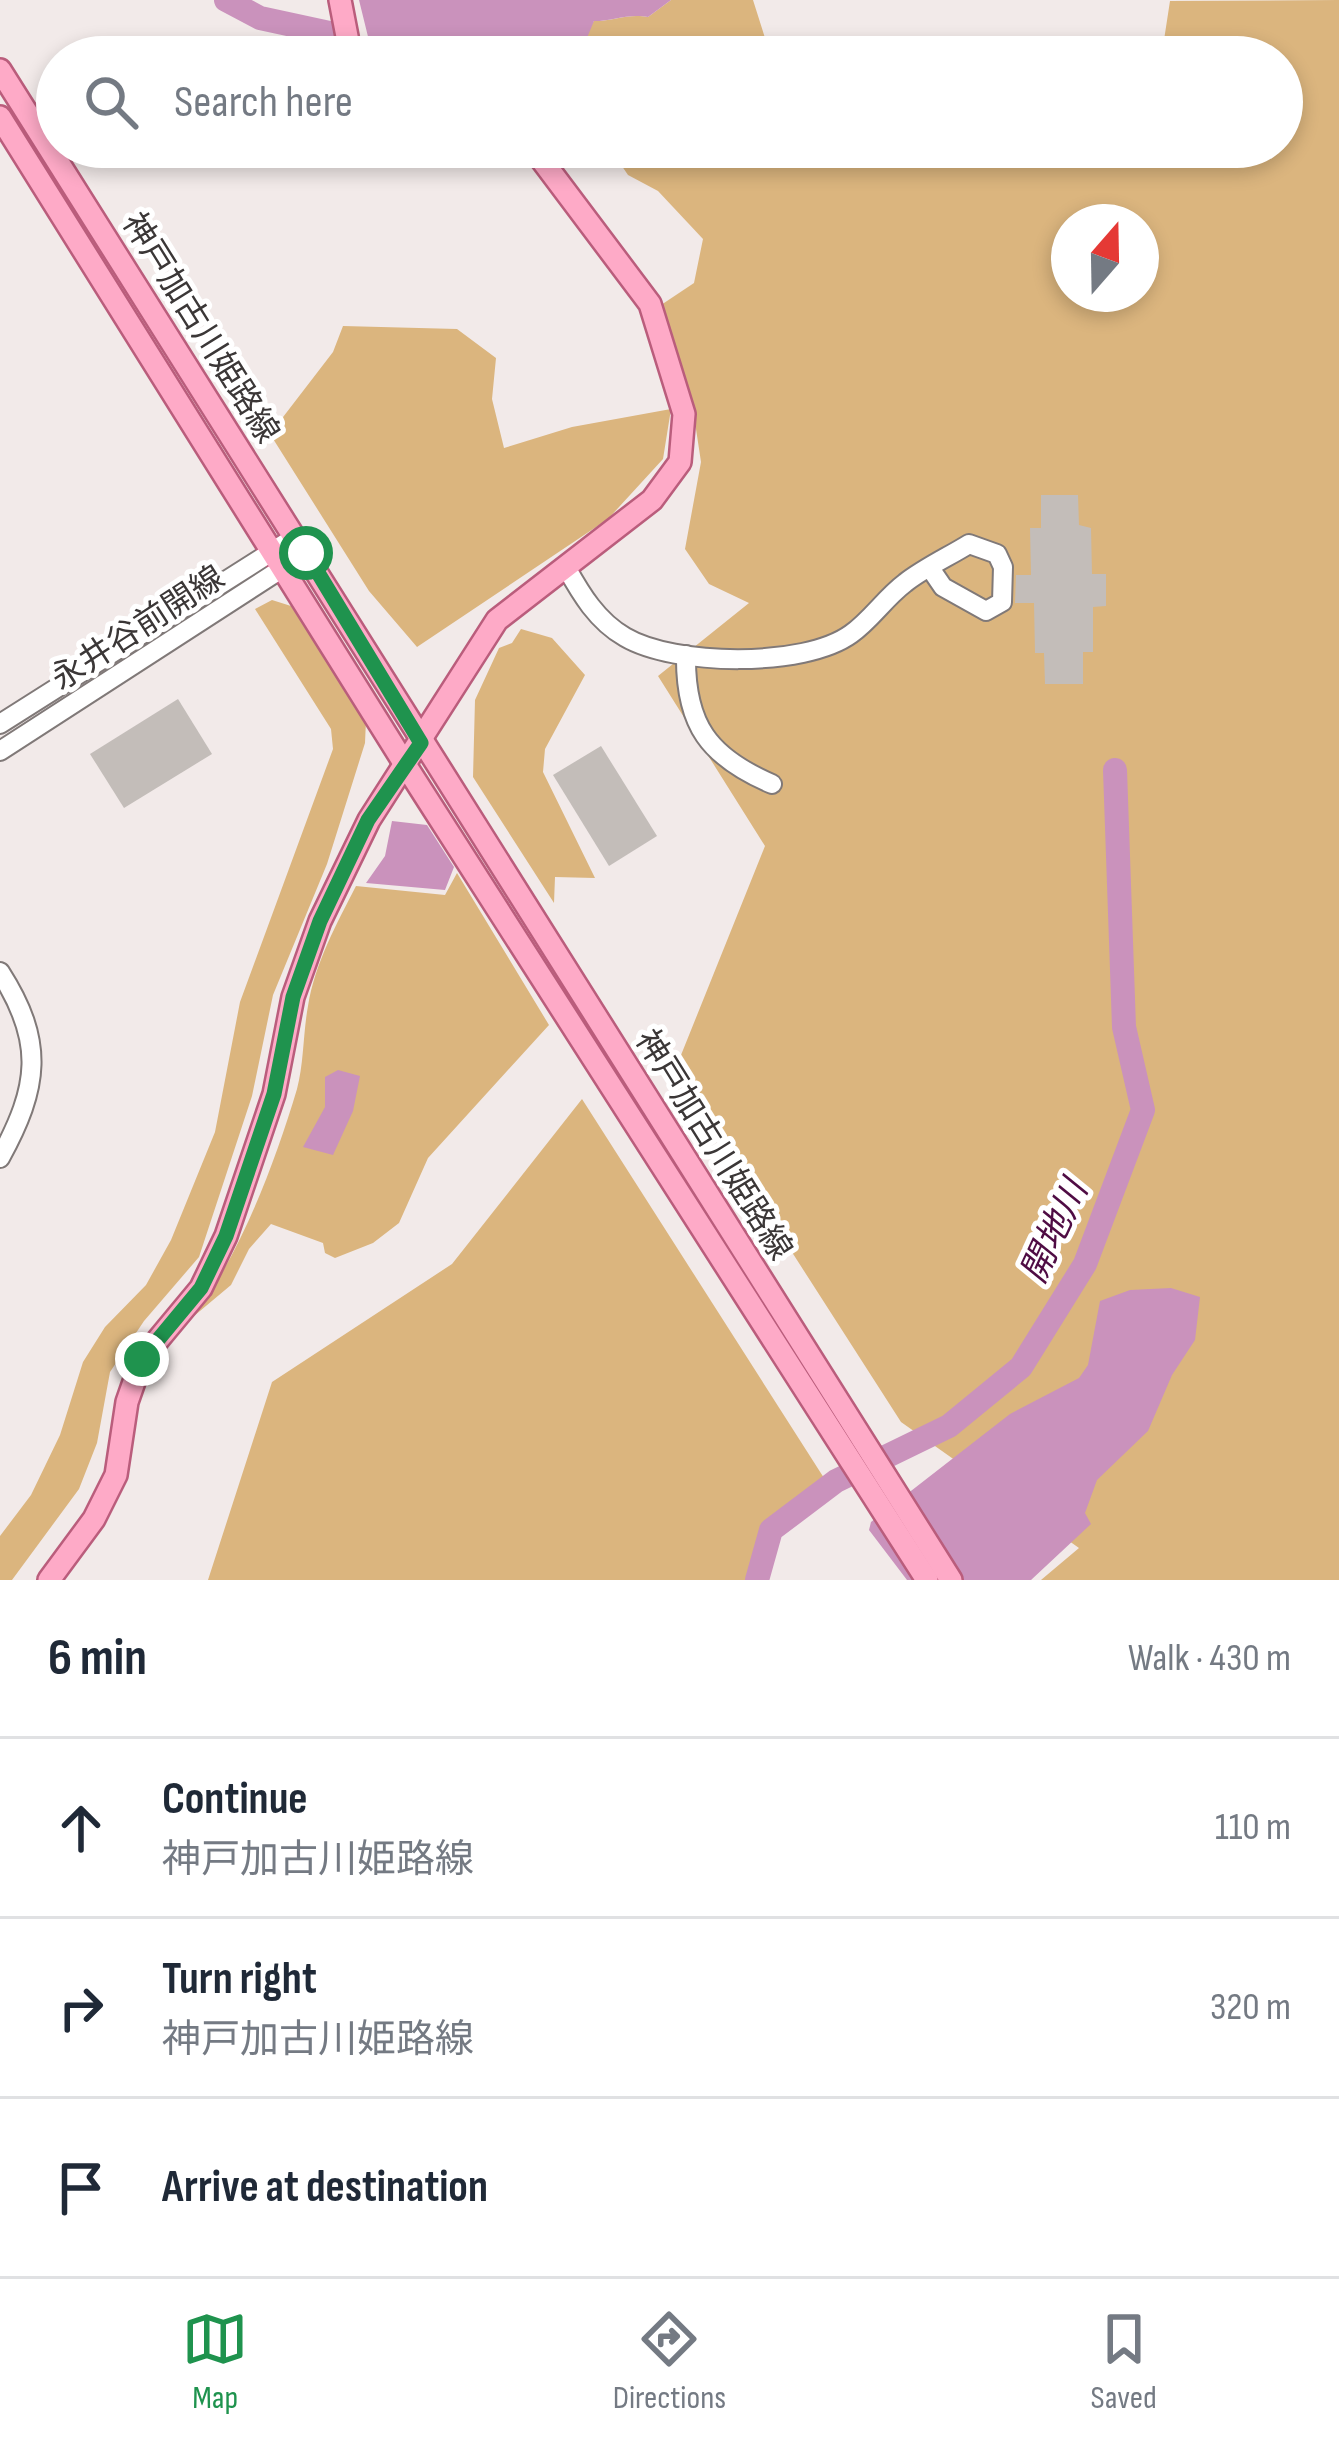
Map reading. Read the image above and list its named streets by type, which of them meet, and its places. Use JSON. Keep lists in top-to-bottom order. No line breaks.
{"streets":{"main road":["神戸加古川姫路線"],"street":["永井谷前開線"]},"crossings":[["神戸加古川姫路線","永井谷前開線"]],"water":["開地川"],"north":"top","page":{"search":"Search here","heading":["6 min","Walk · 430 m"],"list":[["Continue","神戸加古川姫路線","110 m"],["Turn right","神戸加古川姫路線","320 m"],"Arrive at destination"],"nav":["Map","Directions","Saved"]}}
